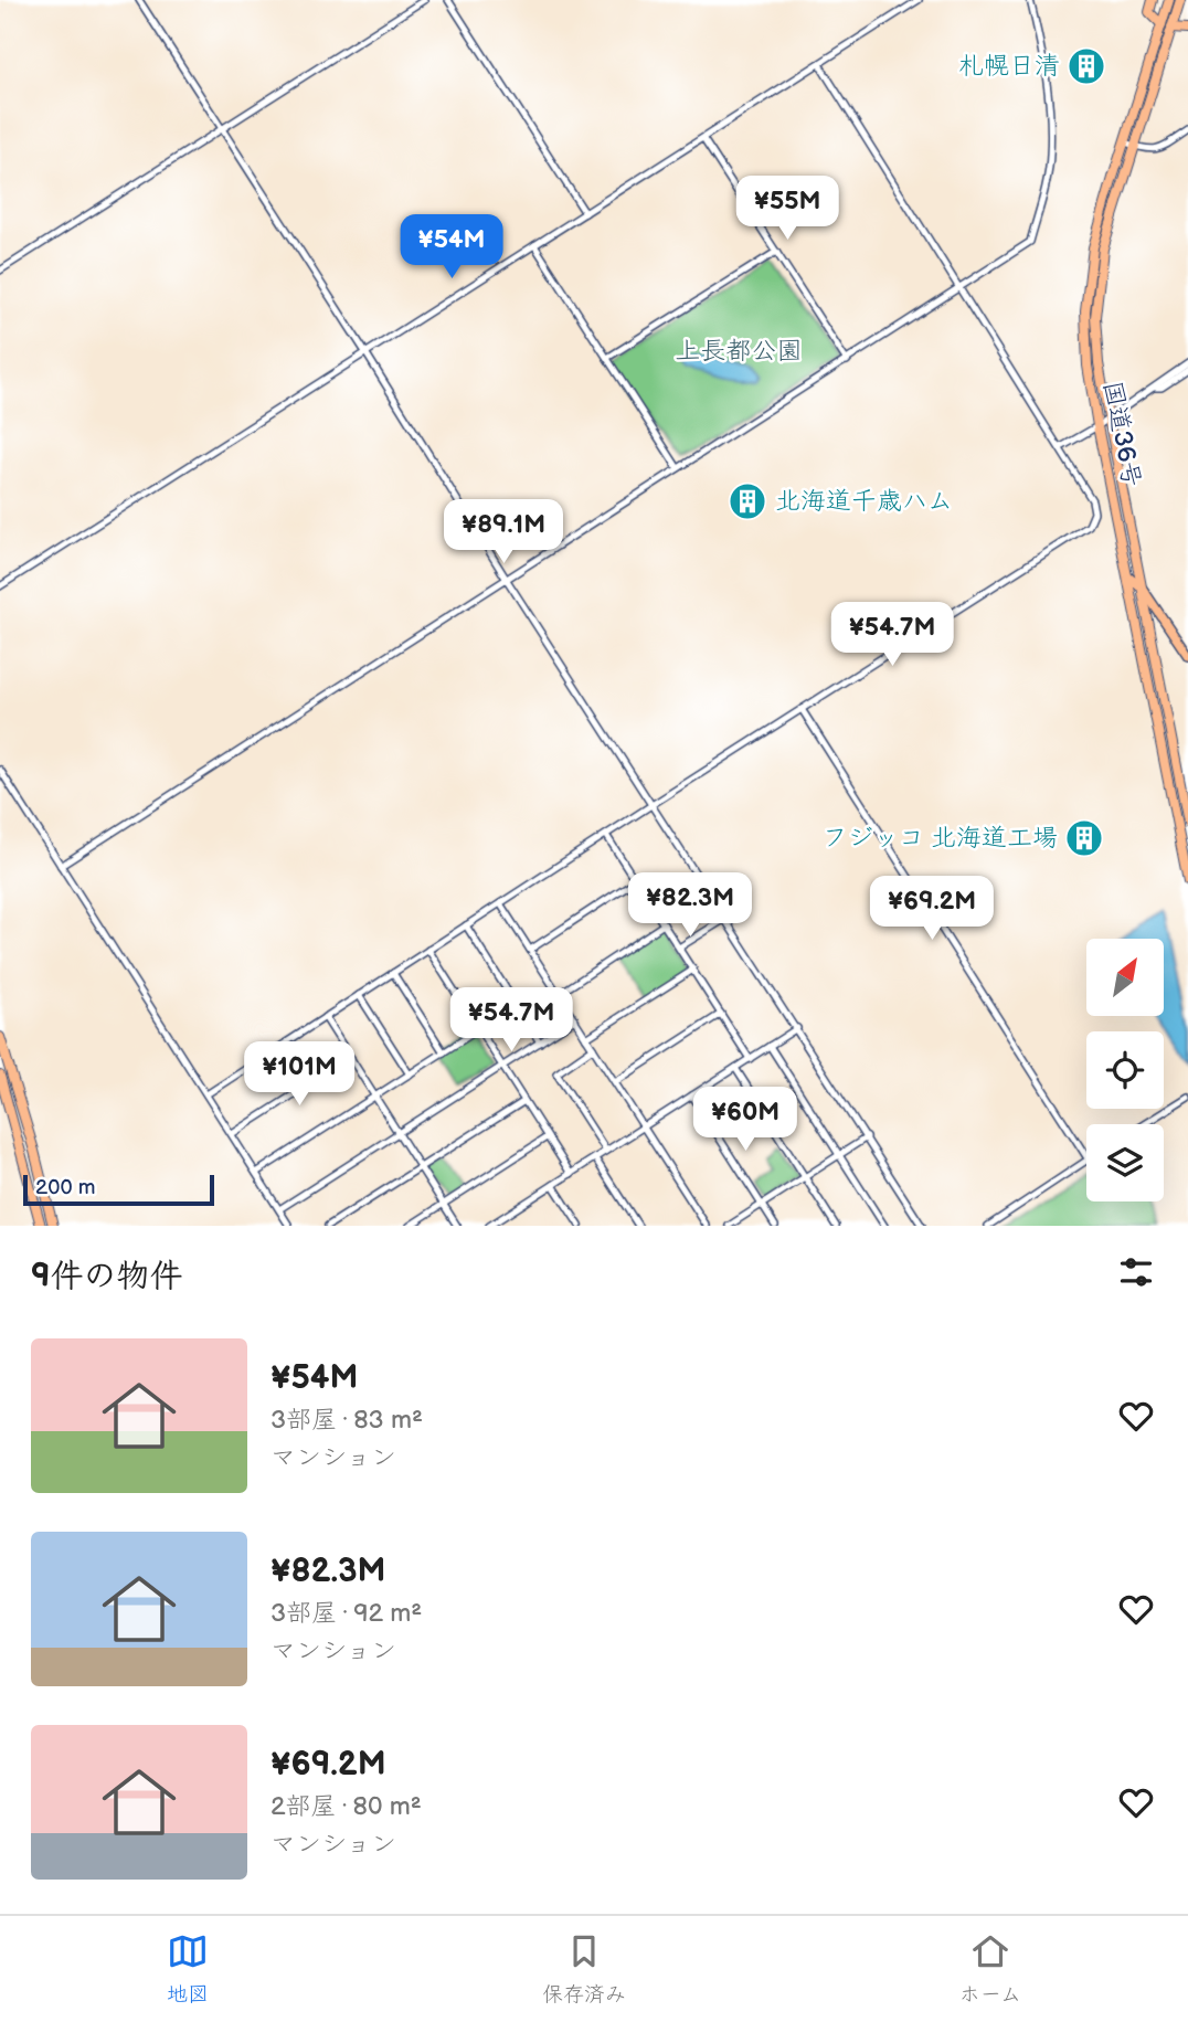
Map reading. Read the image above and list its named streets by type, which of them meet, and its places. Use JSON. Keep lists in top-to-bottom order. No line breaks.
{"streets":{"highway":["国道36号"]},"parks":["上長都公園"],"places":{"building":["札幌日清","北海道千歳ハム","フジッコ 北海道工場"]},"scale_bar":"200 m","north":"top right","page":{"price":["¥55M","¥54M","¥89.1M","¥54.7M","¥82.3M","¥69.2M","¥54.7M","¥101M","¥60M"],"scale":"200 m","heading":"9件の物件","list":[{"name":"¥54M","note":"3部屋 · 83 m² · マンション"},{"name":"¥82.3M","note":"3部屋 · 92 m² · マンション"},{"name":"¥69.2M","note":"2部屋 · 80 m² · マンション"}],"tabs":["地図","保存済み","ホーム"]}}
